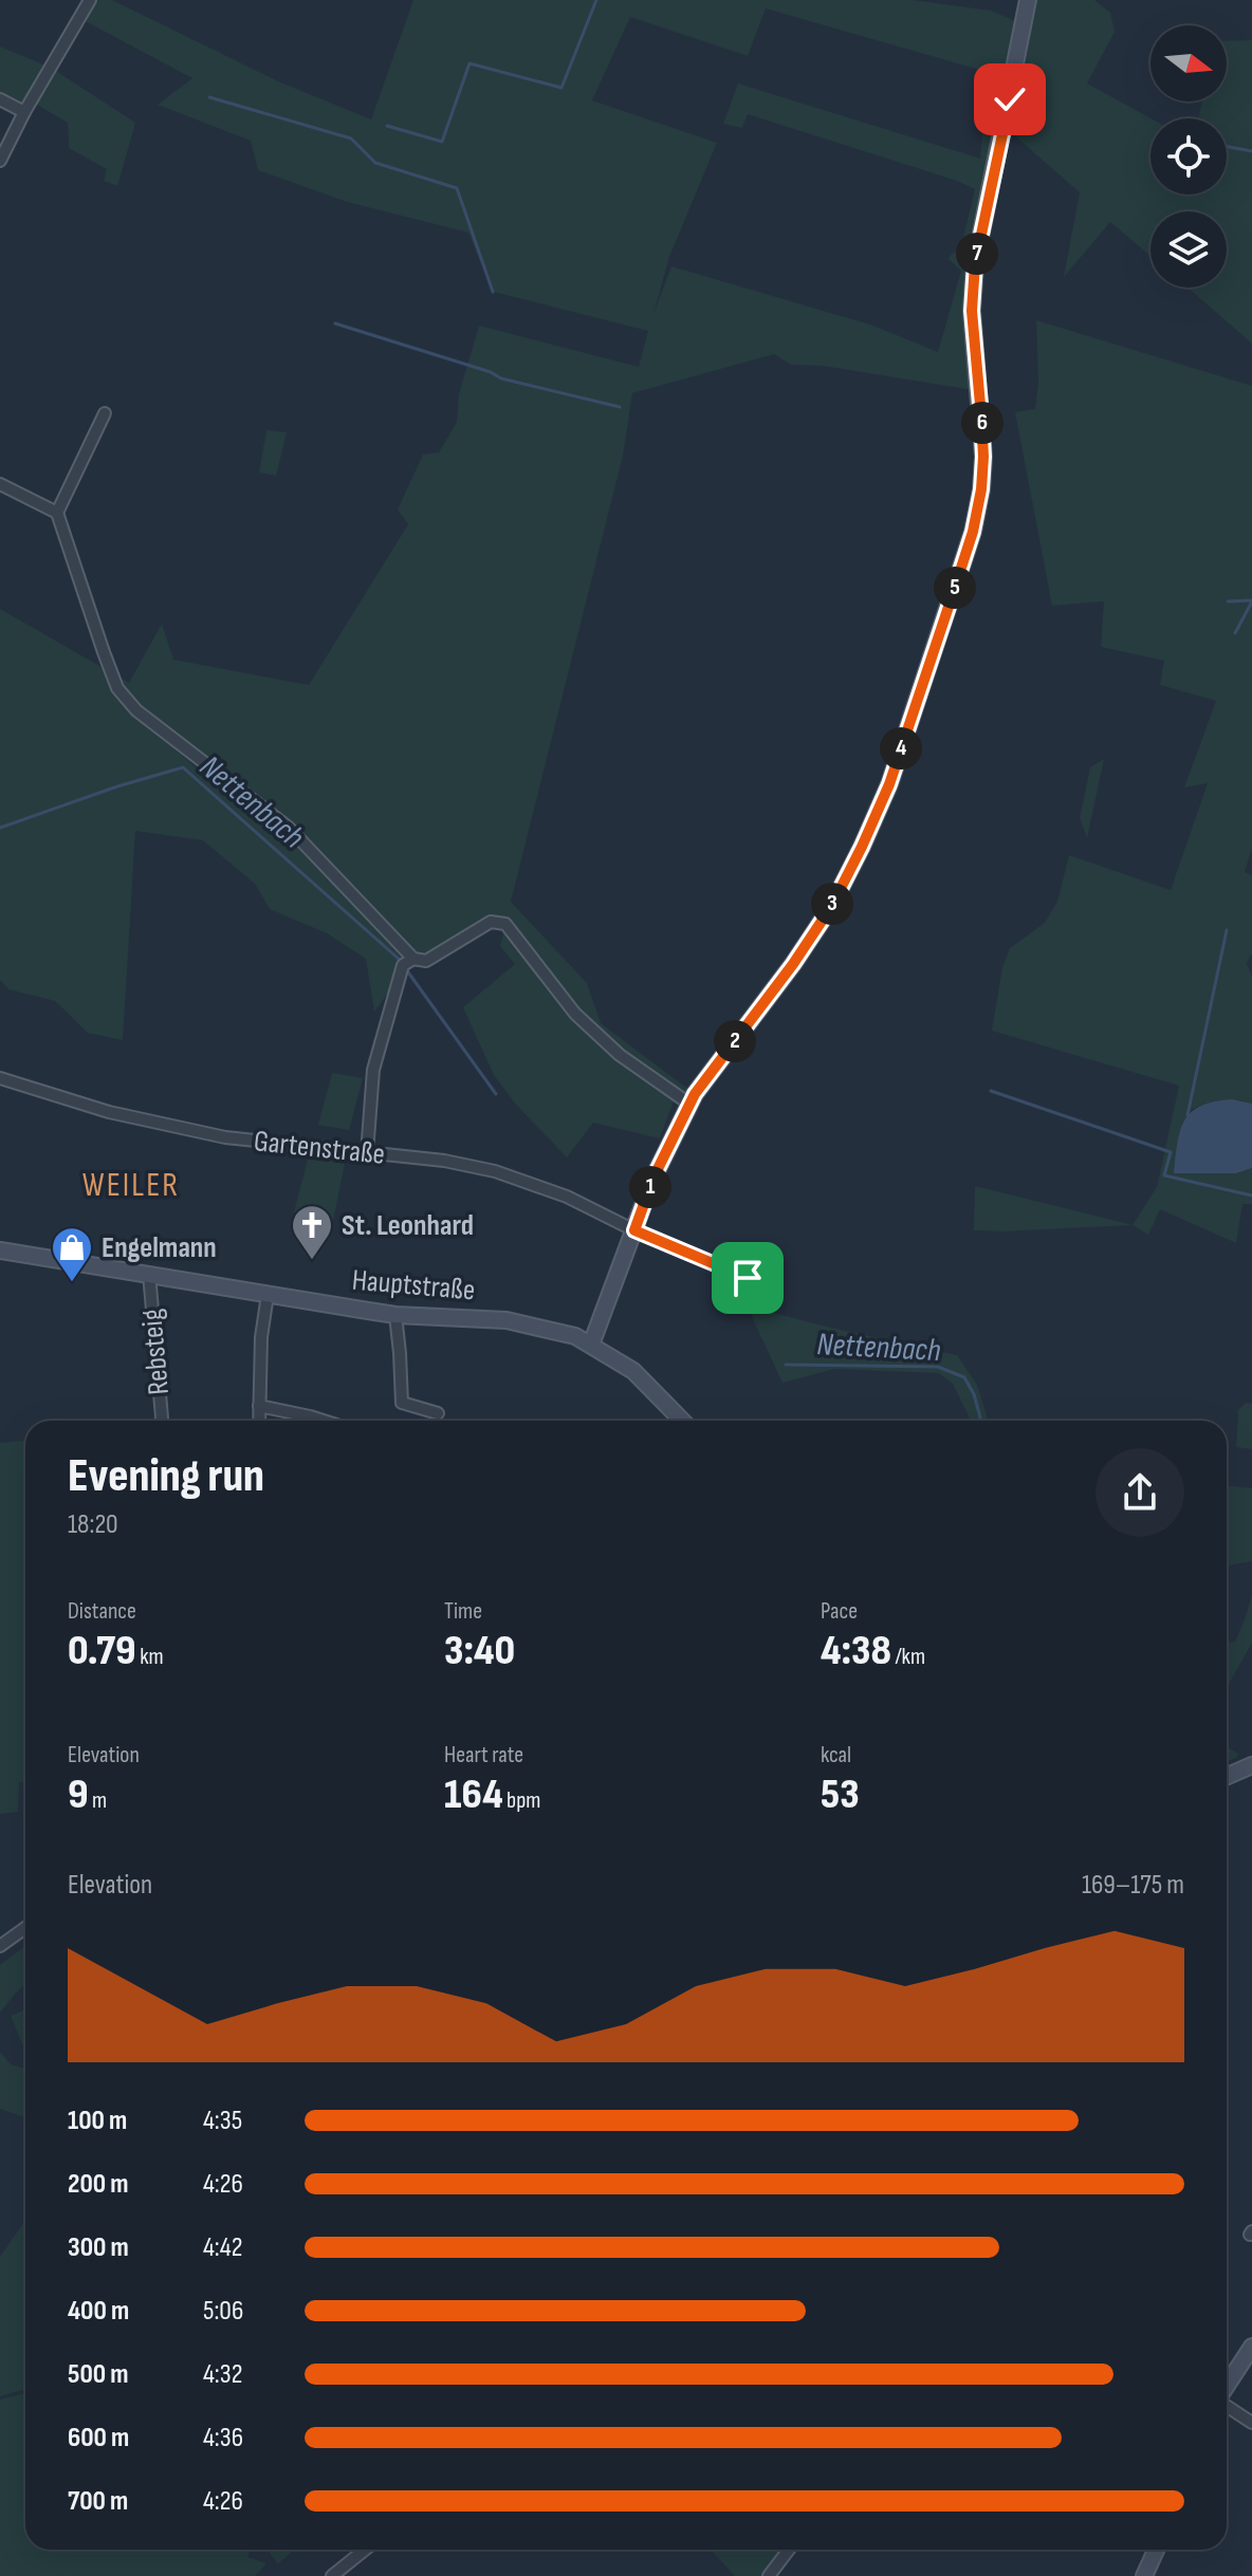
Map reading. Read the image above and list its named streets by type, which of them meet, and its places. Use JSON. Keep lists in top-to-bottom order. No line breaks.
{"streets":{"street":["Gartenstraße","Hauptstraße","Rebsteig"]},"crossings":[["Hauptstraße","Rebsteig"]],"districts":["WEILER"],"water":["Nettenbach"],"places":{"church":["St. Leonhard"],"shop":["Engelmann"]},"north":"right","page":{"pins":["7","6","5","4","3","2","1"],"heading":["Evening run","18:20"],"stats":[["Distance","0.79 km"],["Time","3:40"],["Pace","4:38 /km"],["Elevation","9 m"],["Heart rate","164 bpm"],["kcal","53"]],"chart":["Elevation","169–175 m"],"list":[{"name":"100 m","note":"4:35"},{"name":"200 m","note":"4:26"},{"name":"300 m","note":"4:42"},{"name":"400 m","note":"5:06"},{"name":"500 m","note":"4:32"},{"name":"600 m","note":"4:36"},{"name":"700 m","note":"4:26"}]}}
